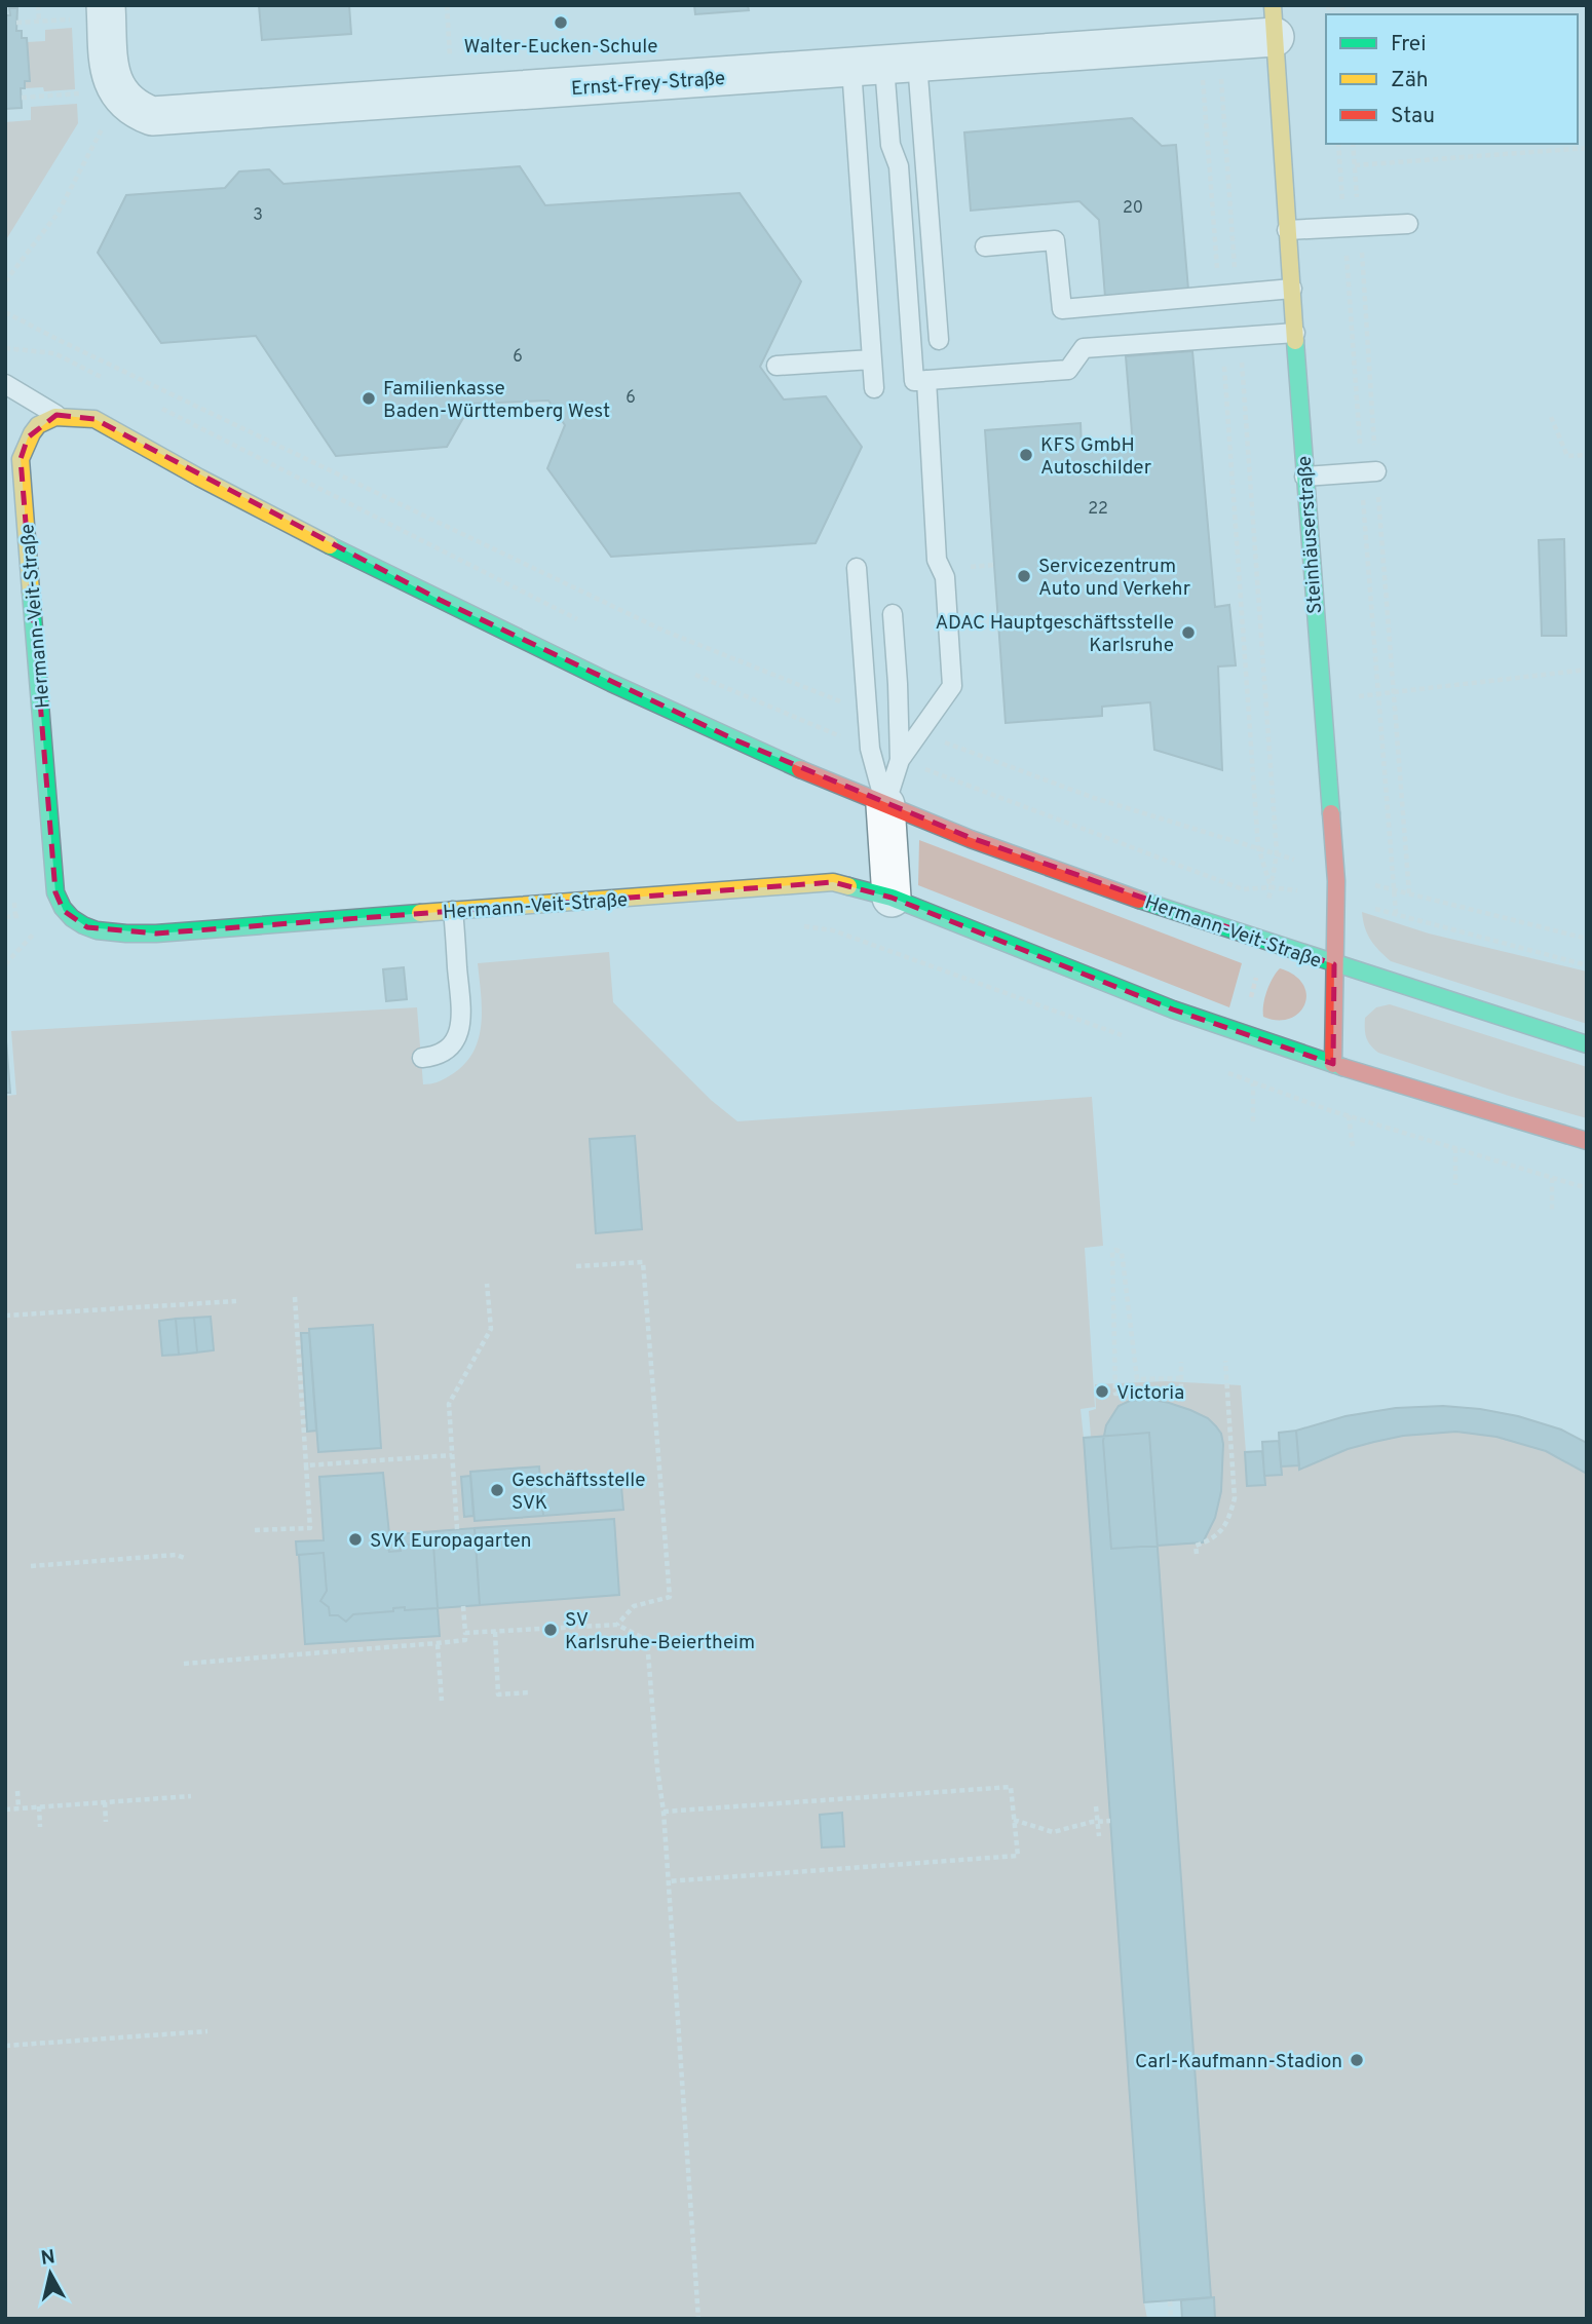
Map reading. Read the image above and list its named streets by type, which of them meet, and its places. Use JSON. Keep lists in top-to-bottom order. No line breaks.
{"streets":{"street":["Ernst-Frey-Straße","Steinhäuserstraße","Hermann-Veit-Straße"]},"crossings":[["Ernst-Frey-Straße","Steinhäuserstraße"],["Steinhäuserstraße","Hermann-Veit-Straße"]],"places":["Walter-Eucken-Schule","Familienkasse Baden-Württemberg West","KFS GmbH Autoschilder","Servicezentrum Auto und Verkehr","ADAC Hauptgeschäftsstelle Karlsruhe","Victoria","Geschäftsstelle SVK","SVK Europagarten","SV Karlsruhe-Beiertheim","Carl-Kaufmann-Stadion"],"house_numbers":["20","3","6","6","22"],"legend":["Frei","Zäh","Stau"],"north":"top"}
